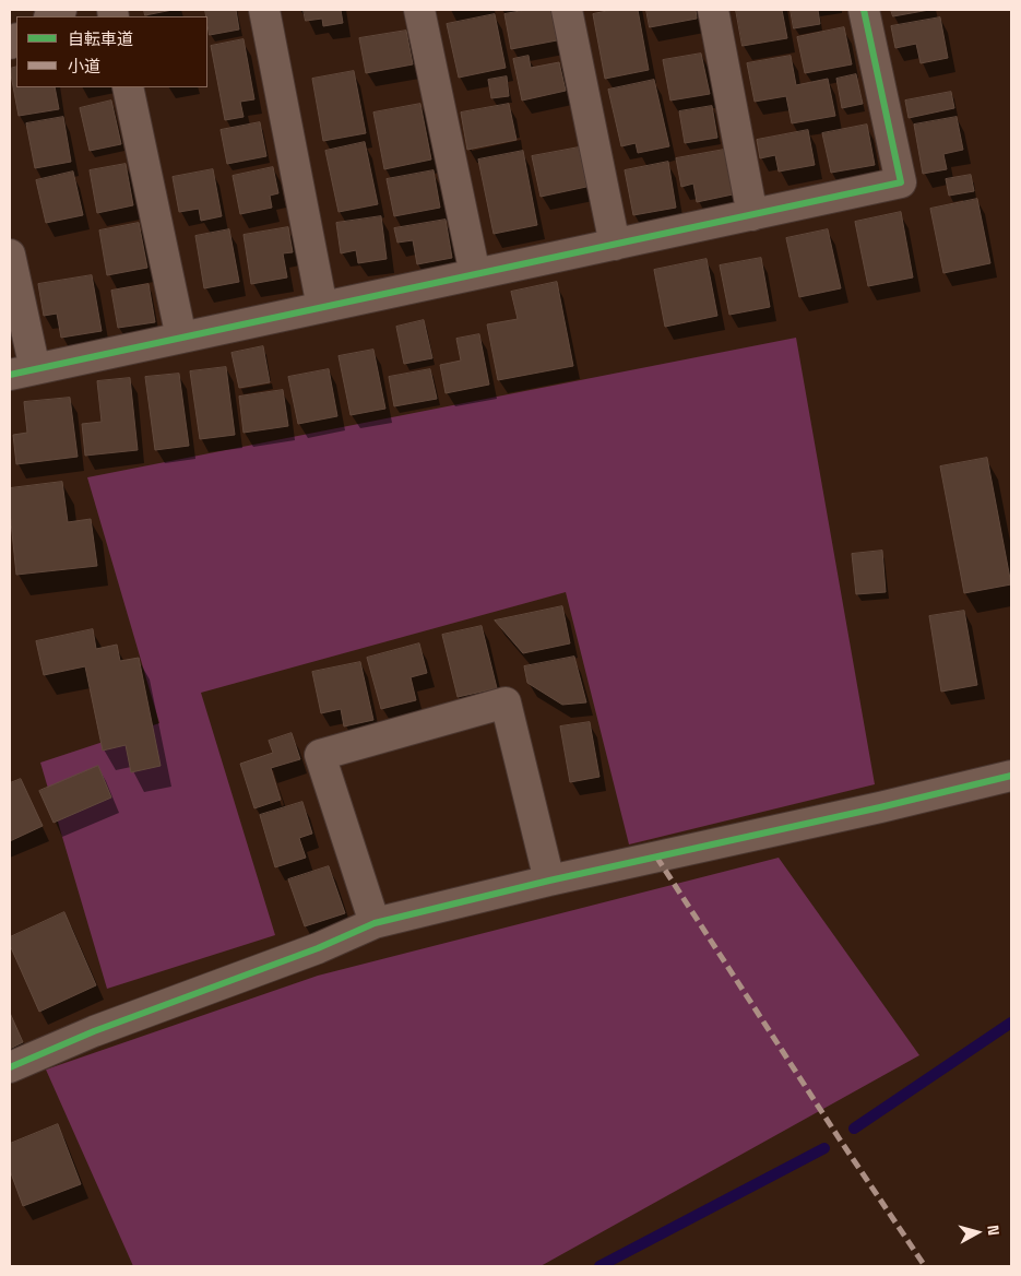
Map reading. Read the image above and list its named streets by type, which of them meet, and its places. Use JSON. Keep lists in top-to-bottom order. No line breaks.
{"legend":["自転車道","小道"],"north":"right"}
